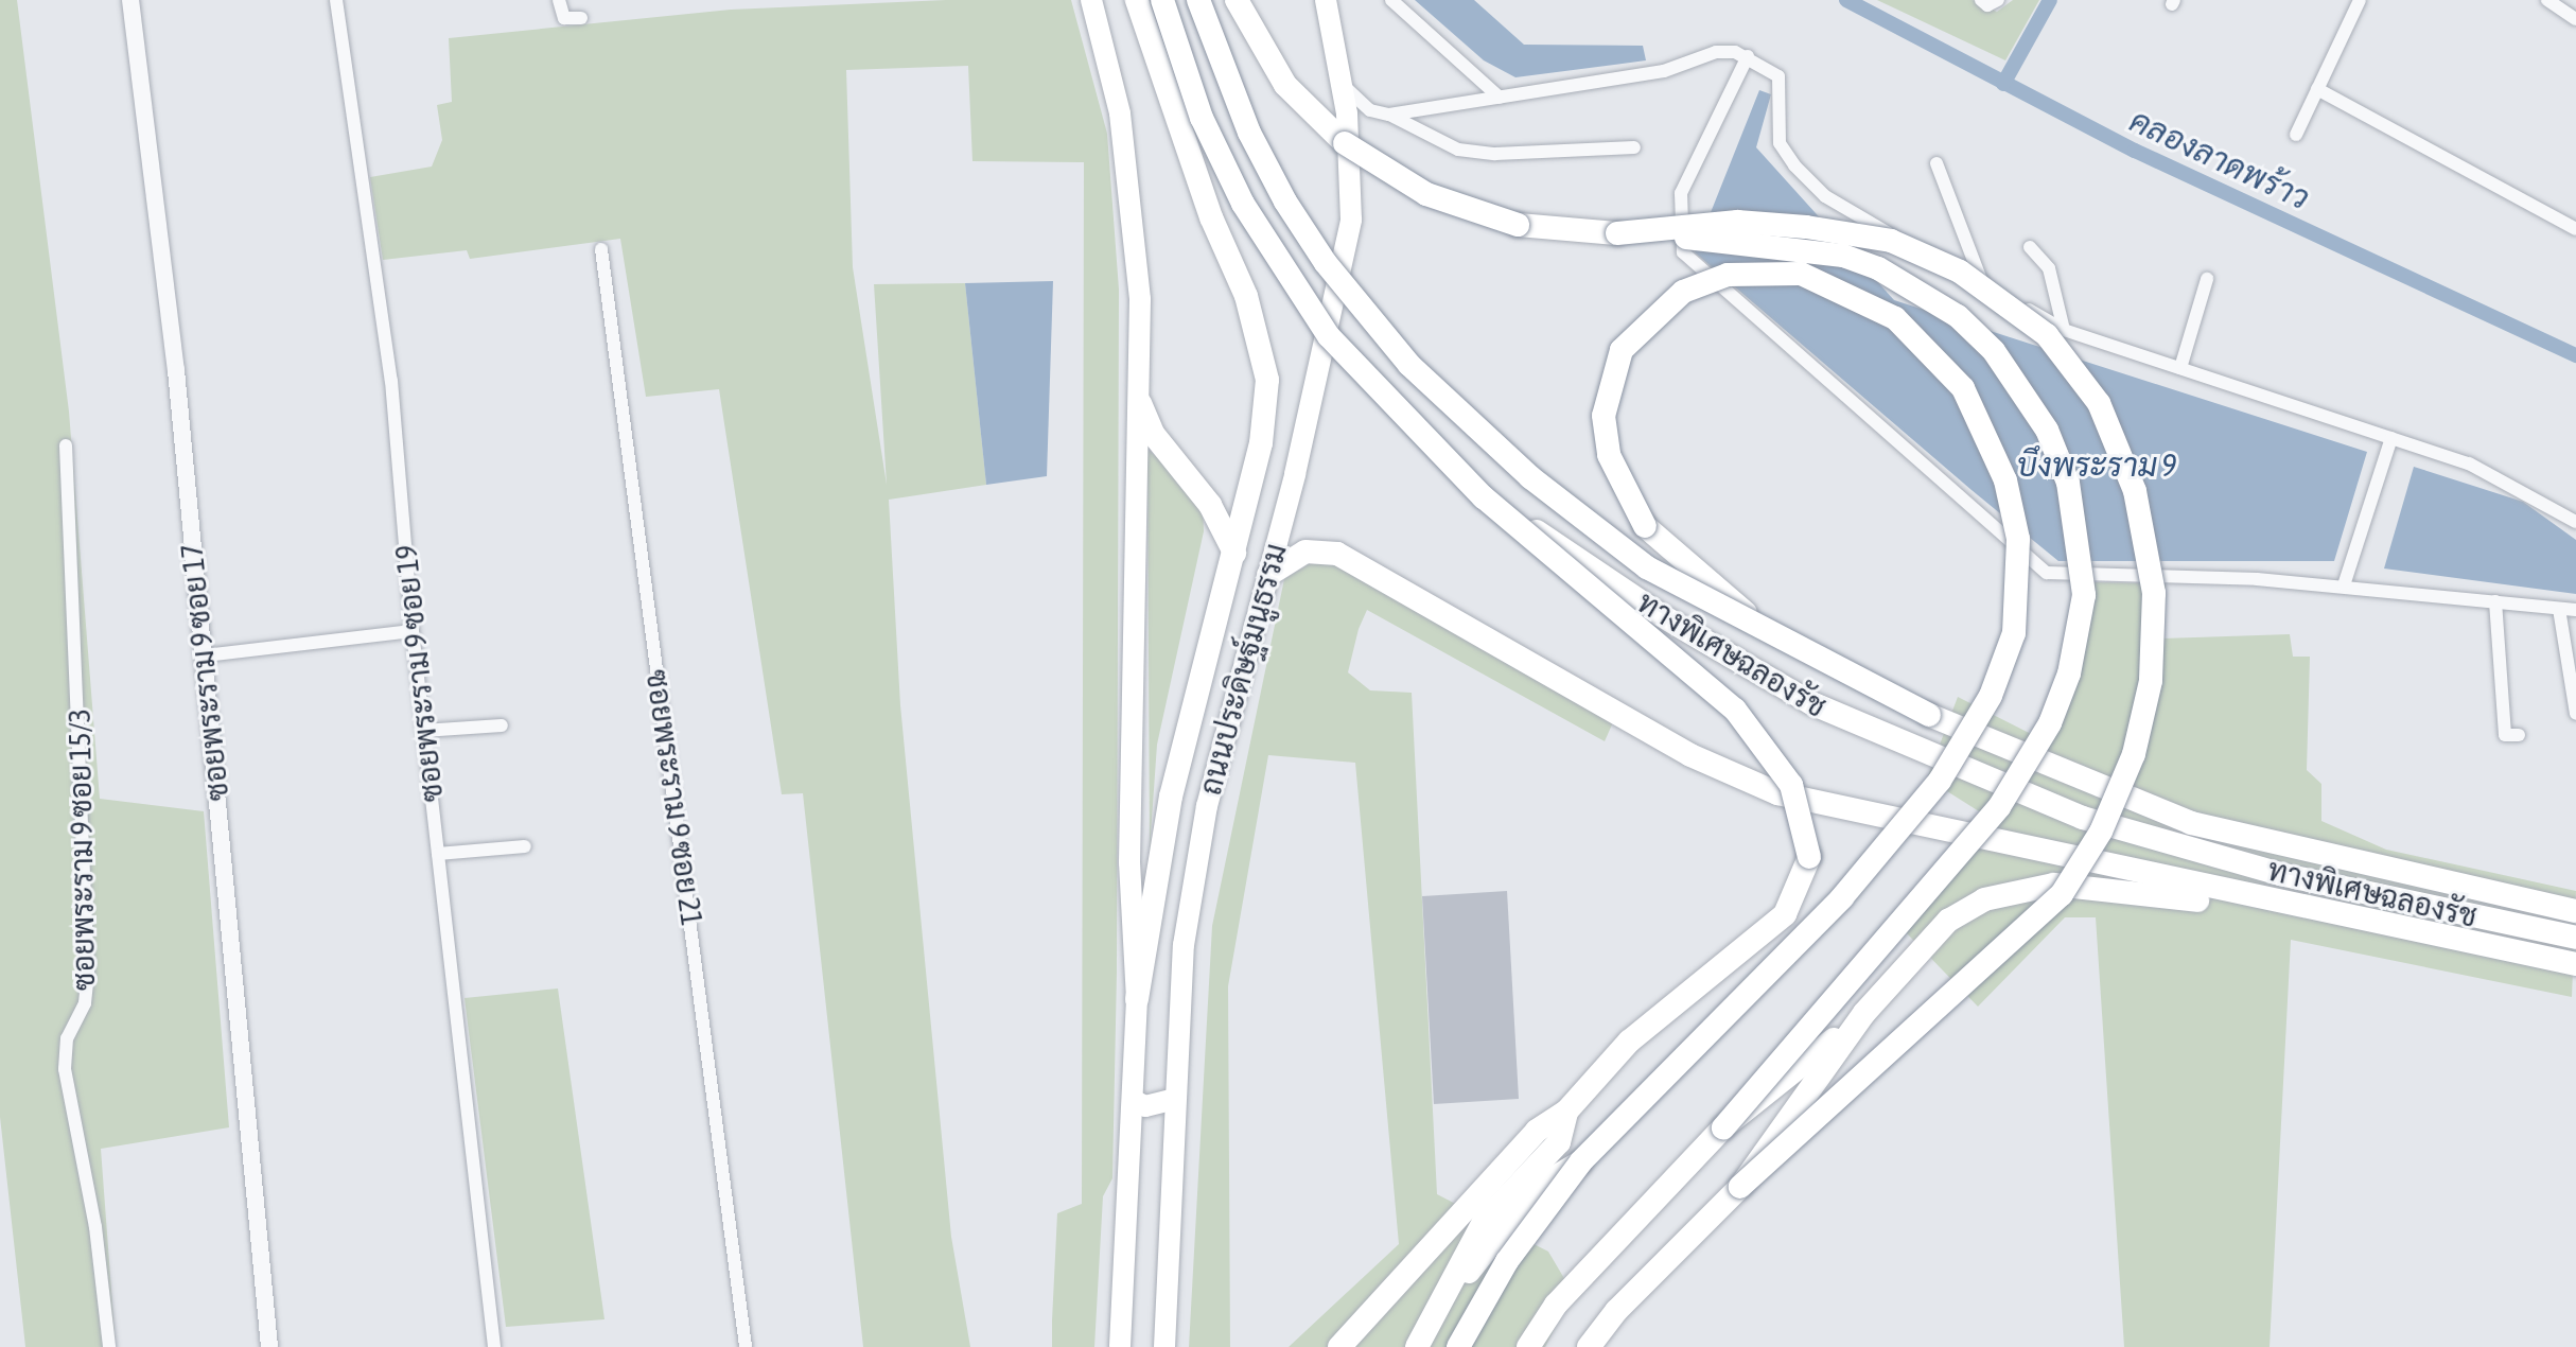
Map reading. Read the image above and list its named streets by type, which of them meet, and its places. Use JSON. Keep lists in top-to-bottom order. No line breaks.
{"streets":{"highway":["ทางพิเศษฉลองรัช"],"main road":["ถนนประดิษฐ์มนูธรรม"],"street":["ซอยพระราม 9 ซอย 17","ซอยพระราม 9 ซอย 19","ซอยพระราม 9 ซอย 21","ซอยพระราม 9 ซอย 15/3"]},"water":["คลองลาดพร้าว","บึงพระราม 9"]}
